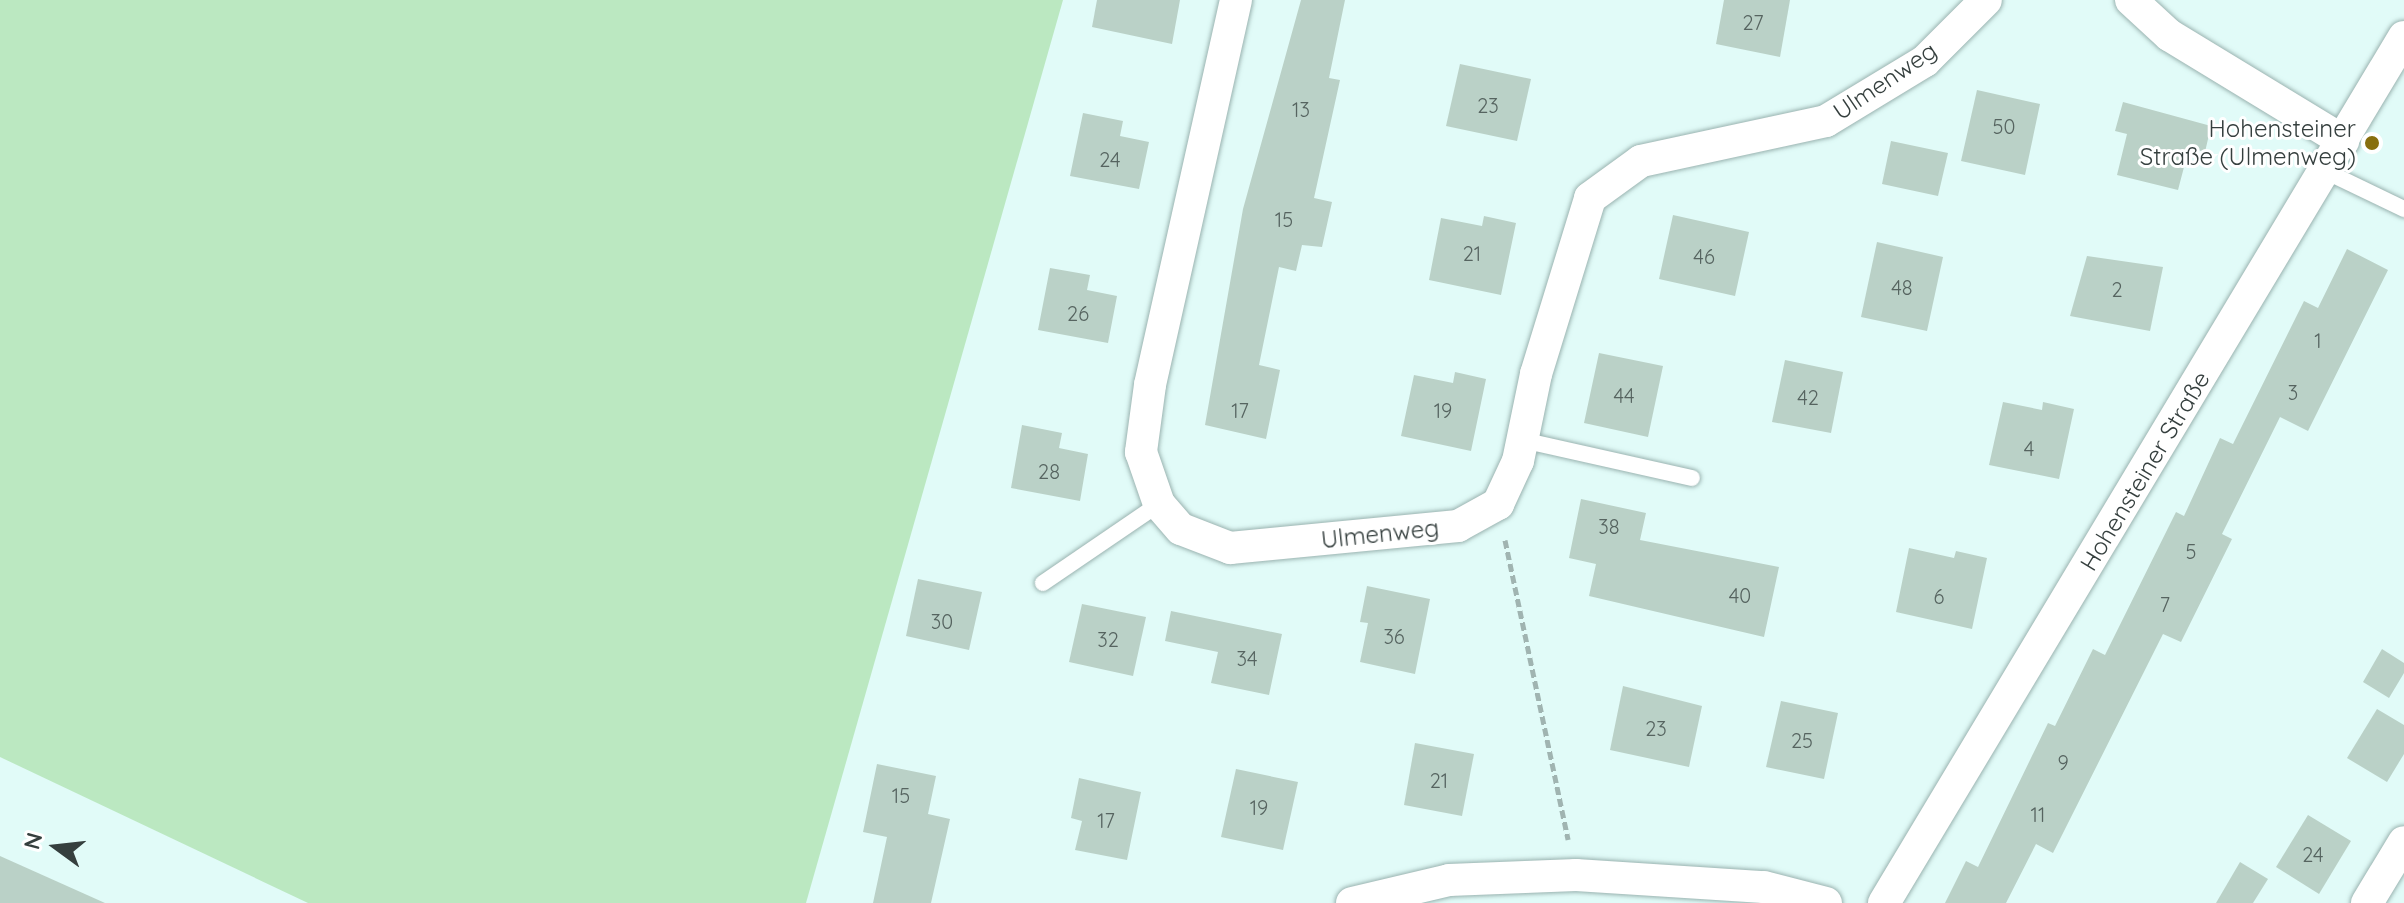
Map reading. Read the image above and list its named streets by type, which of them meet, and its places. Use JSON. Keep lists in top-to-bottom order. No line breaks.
{"streets":{"street":["Ulmenweg","Hohensteiner Straße"]},"places":["Hohensteiner Straße (Ulmenweg)"],"house_numbers":["27","23","13","50","24","15","21","46","48","2","26","1","3","44","42","17","19","4","28","38","5","40","6","7","30","36","32","34","23","25","9","21","15","19","11","17","24"],"north":"left"}
